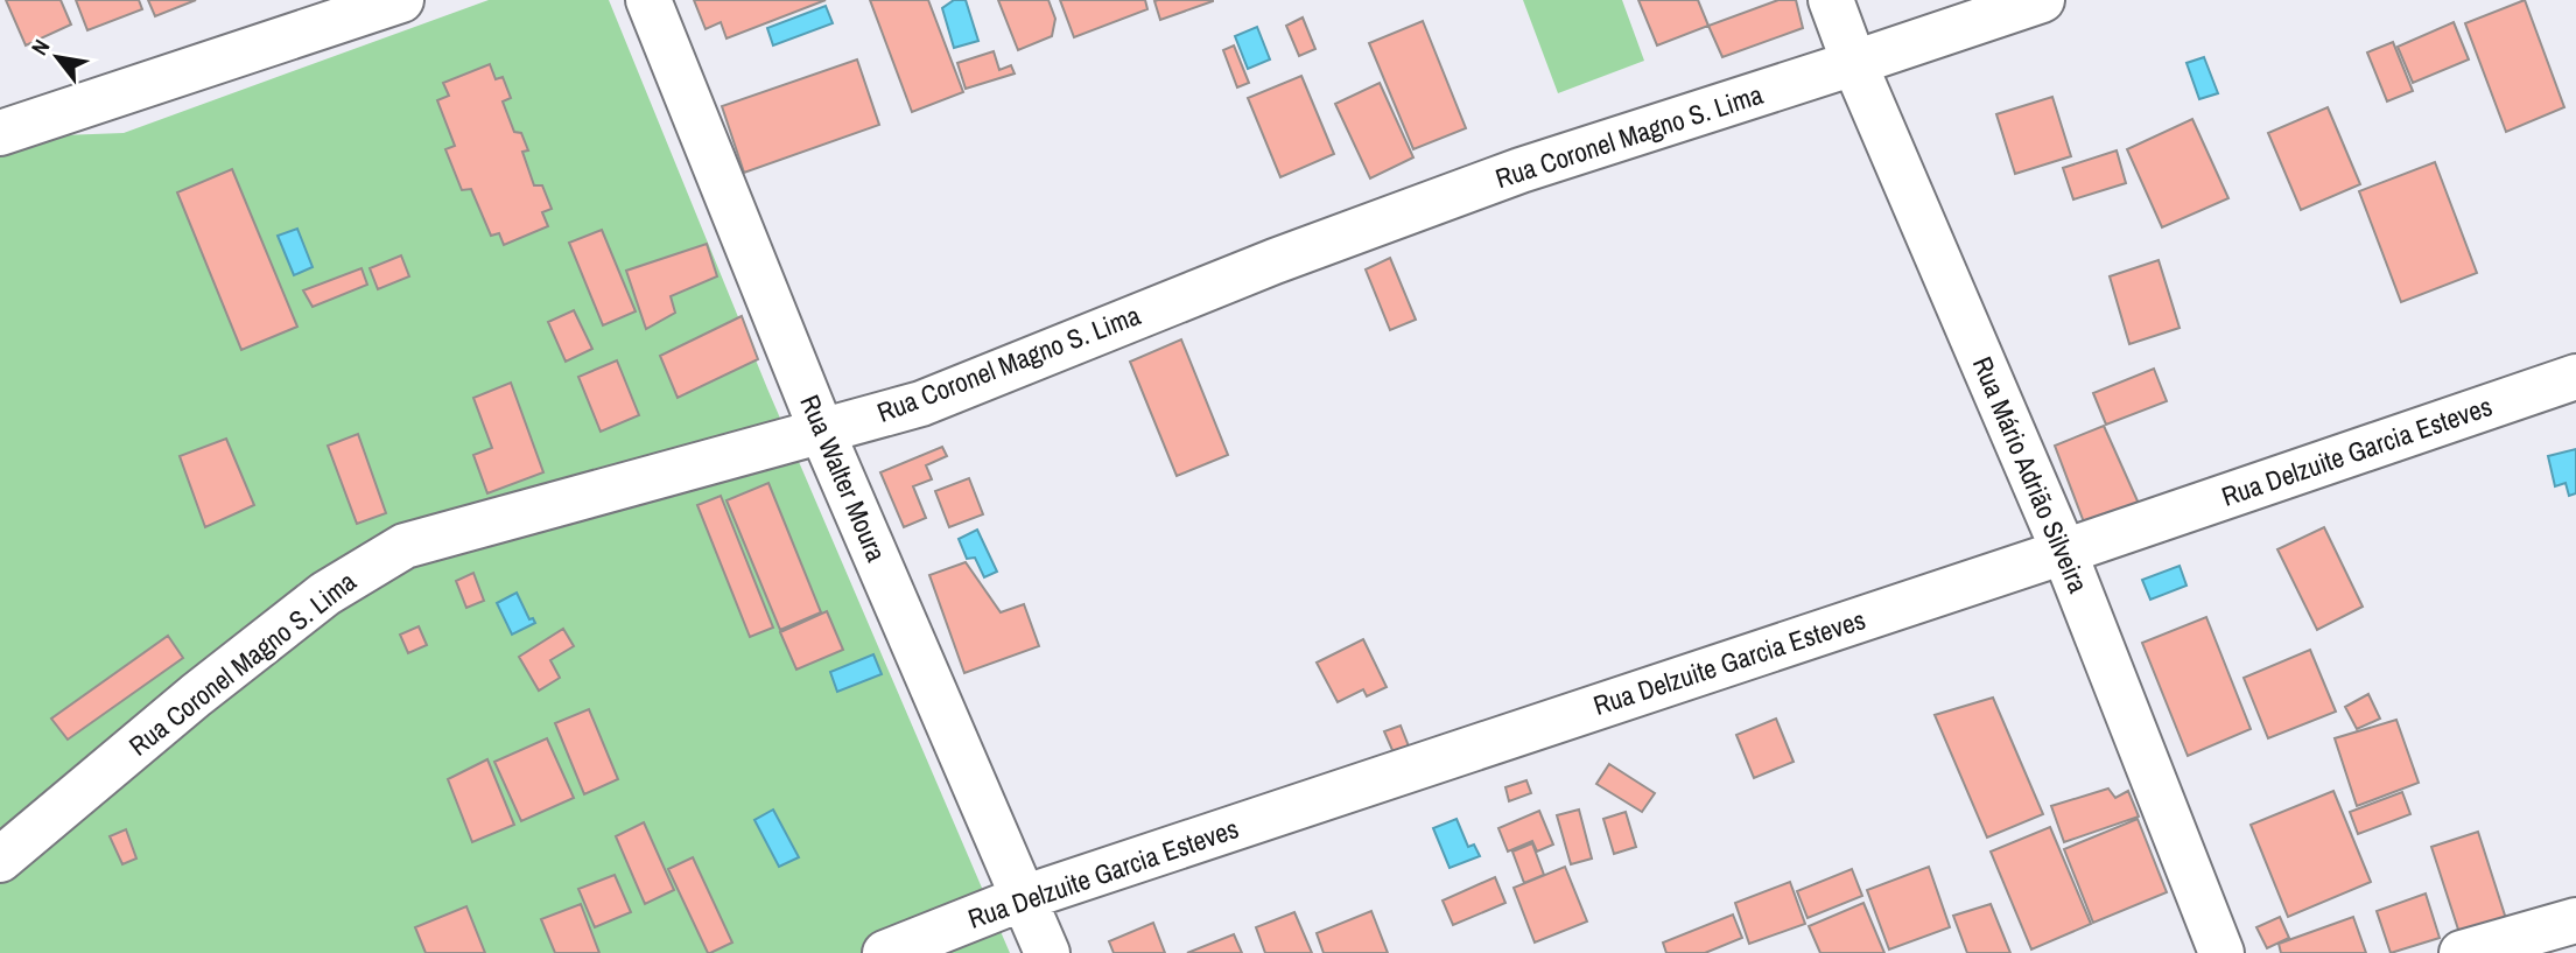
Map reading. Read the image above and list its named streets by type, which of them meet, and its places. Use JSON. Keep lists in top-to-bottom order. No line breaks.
{"streets":{"street":["Rua Coronel Magno S. Lima","Rua Delzuite Garcia Esteves","Rua Mário Adrião Silveira","Rua Walter Moura"]},"crossings":[["Rua Coronel Magno S. Lima","Rua Mário Adrião Silveira"],["Rua Coronel Magno S. Lima","Rua Walter Moura"],["Rua Delzuite Garcia Esteves","Rua Mário Adrião Silveira"],["Rua Delzuite Garcia Esteves","Rua Walter Moura"]],"north":"top left"}
